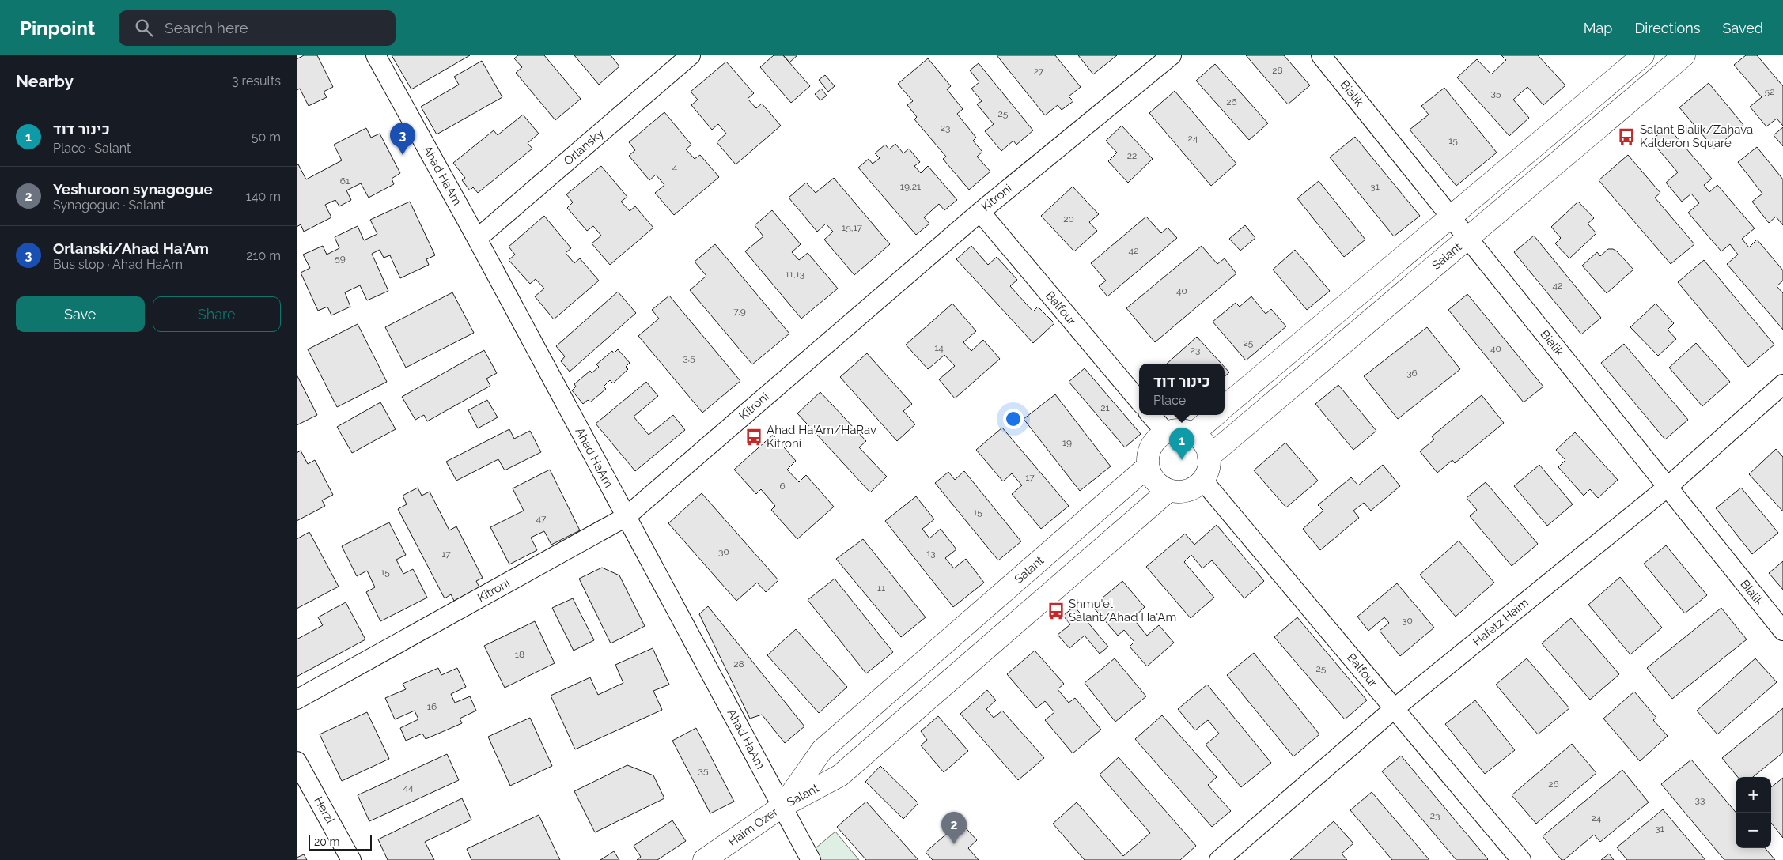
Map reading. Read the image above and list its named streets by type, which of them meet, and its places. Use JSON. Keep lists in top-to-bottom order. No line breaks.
{"streets":{"street":["Bialik","Orlansky","Ahad HaAm","Kitroni","Salant","Balfour","Hafetz Haim","Herzl","Haim Ozer"]},"crossings":[["Bialik","Salant"],["Bialik","Hafetz Haim"],["Orlansky","Ahad HaAm"],["Ahad HaAm","Kitroni"],["Ahad HaAm","Salant"],["Ahad HaAm","Haim Ozer"],["Kitroni","Balfour"],["Salant","Balfour"],["Salant","Haim Ozer"],["Balfour","Hafetz Haim"]],"places":{"bus stop":["Salant Bialik/Zahava Kalderon Square","Ahad Ha'Am/HaRav Kitroni","Shmu'el Salant/Ahad Ha'Am"]},"house_numbers":["28","27","52","35","26","25","23","24","15","22","4","61","19,21","31","20","15,17","42","59","11,13","42","40","7,9","25","14","40","23","3,5","36","21","19","17","6","15","47","30","13","17","15","11","30","18","28","25","16","35","26","44","33","23","24","31"],"scale_bar":"20 m","page":{"header":"Pinpoint","search":"Search here","nav":["Map","Directions","Saved"],"heading":["Nearby","3 results"],"list":[{"mark":"1","name":"כינור דוד","note":"Place · Salant","value":"50 m"},{"mark":"2","name":"Yeshuroon synagogue","note":"Synagogue · Salant","value":"140 m"},{"mark":"3","name":"Orlanski/Ahad Ha'Am","note":"Bus stop · Ahad HaAm","value":"210 m"}],"pins":["3","1","2"],"buttons":["Save","Share"],"popup":["כינור דוד","Place"],"map_buttons":["+","−"],"scale":"20 m"}}
